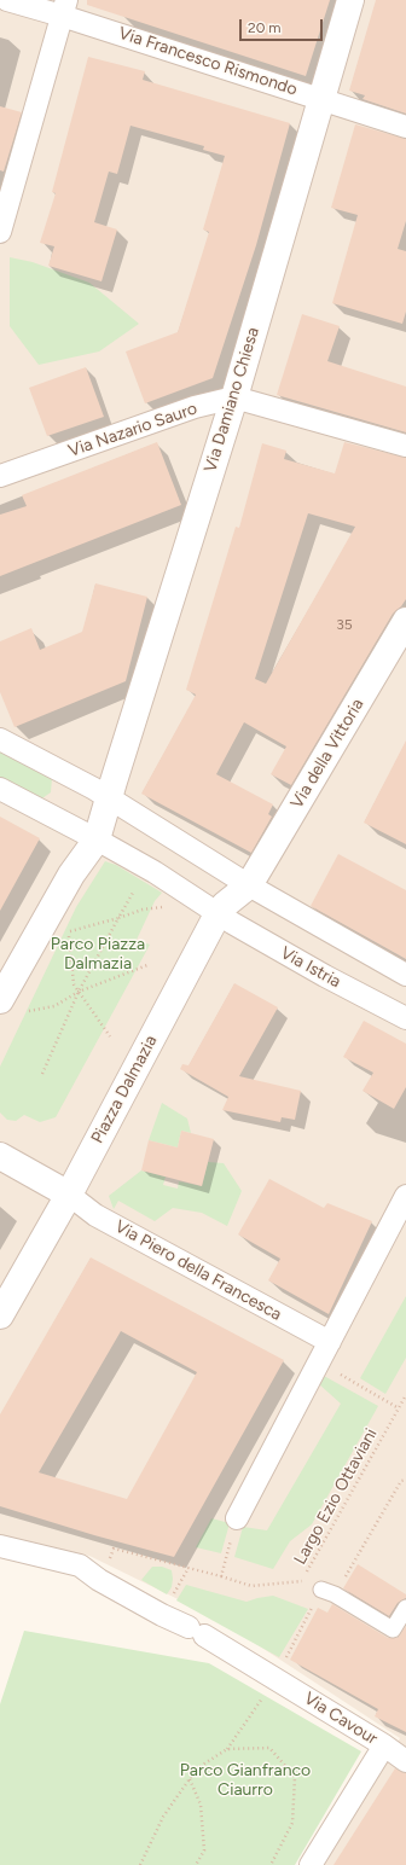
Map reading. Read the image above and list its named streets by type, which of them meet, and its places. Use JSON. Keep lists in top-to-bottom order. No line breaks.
{"streets":{"street":["Via Francesco Rismondo","Via Damiano Chiesa","Via Nazario Sauro","Via della Vittoria","Via Istria","Piazza Dalmazia","Via Piero della Francesca","Via Cavour"],"path":["Largo Ezio Ottaviani"]},"crossings":[["Via Francesco Rismondo","Via Damiano Chiesa"],["Via Damiano Chiesa","Via Nazario Sauro"],["Via della Vittoria","Piazza Dalmazia"],["Via Istria","Piazza Dalmazia"],["Piazza Dalmazia","Via Piero della Francesca"],["Largo Ezio Ottaviani","Via Cavour"]],"parks":["Parco Piazza Dalmazia","Parco Gianfranco Ciaurro"],"house_numbers":["35"],"scale_bar":"20 m"}
